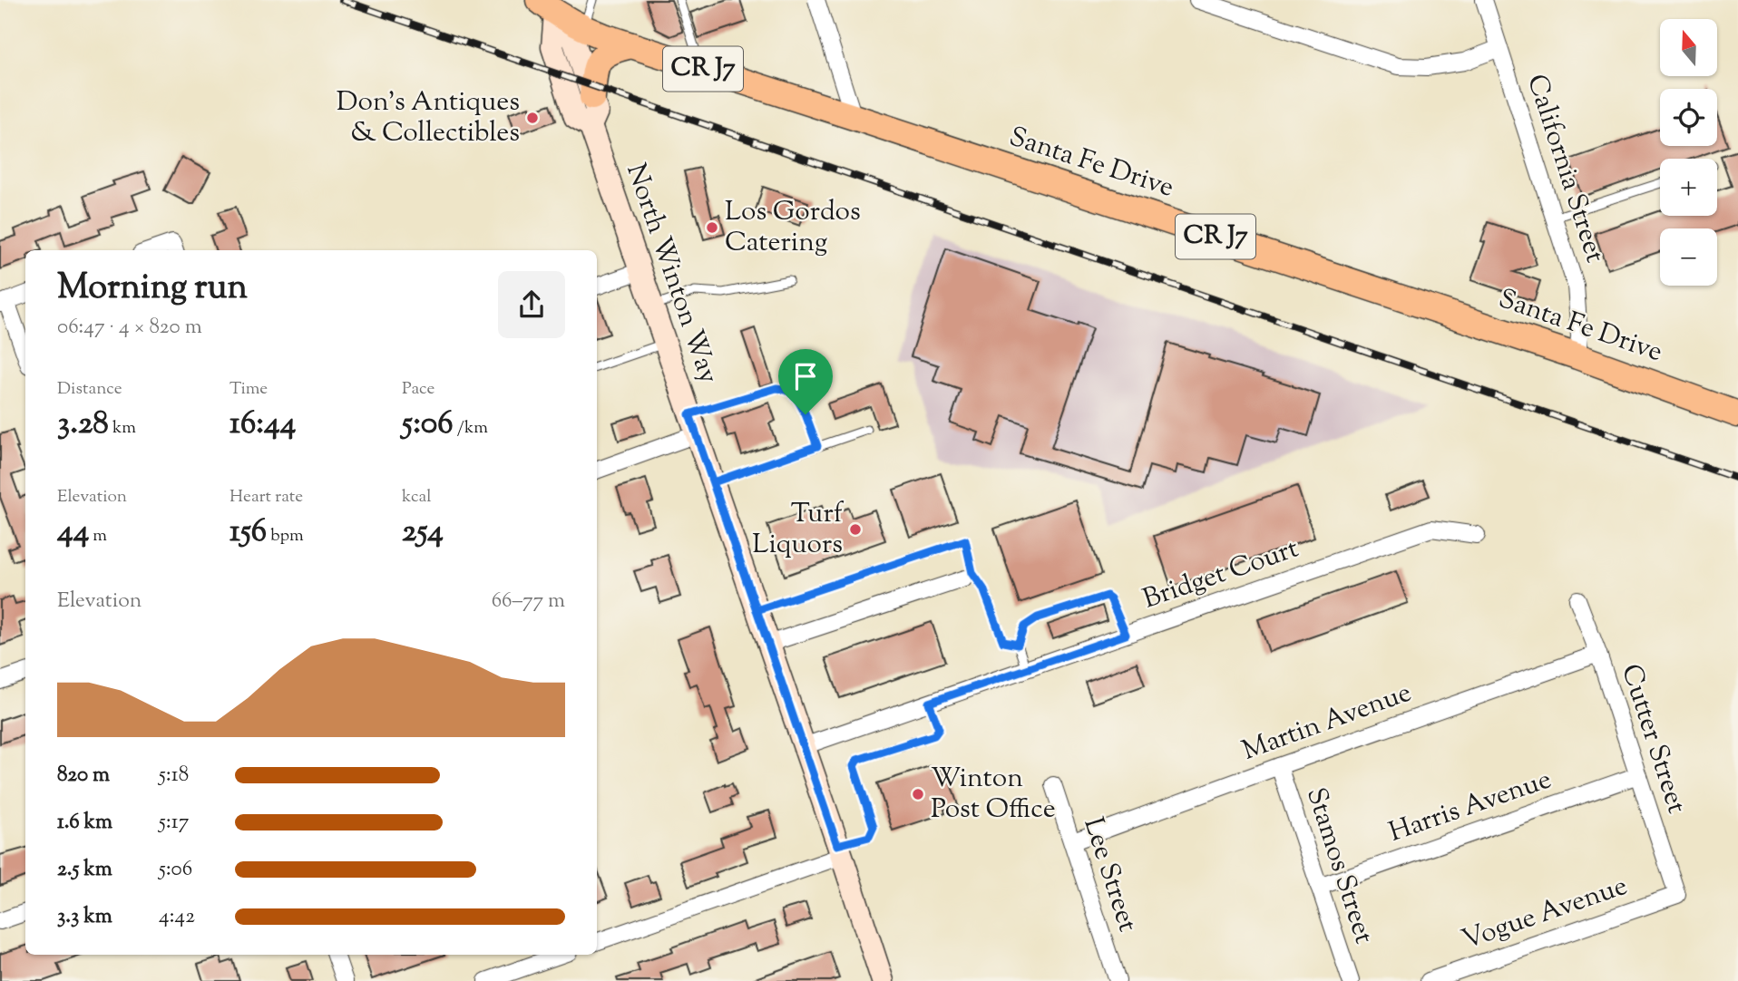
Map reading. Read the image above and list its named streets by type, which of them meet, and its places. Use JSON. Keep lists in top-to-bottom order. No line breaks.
{"streets":{"main road":["CR J7","Santa Fe Drive","North Winton Way"],"street":["California Street","Bridget Court","Martin Avenue","Cutter Street","Harris Avenue","Stamos Street","Lee Street","Vogue Avenue"]},"crossings":[["Santa Fe Drive","California Street"],["Santa Fe Drive","North Winton Way"],["North Winton Way","Bridget Court"],["Martin Avenue","Cutter Street"],["Martin Avenue","Stamos Street"],["Martin Avenue","Lee Street"],["Cutter Street","Harris Avenue"],["Cutter Street","Vogue Avenue"],["Harris Avenue","Stamos Street"]],"places":["Don's Antiques & Collectibles","Los Gordos Catering","Turf Liquors","Winton Post Office"],"north":"top","page":{"map_buttons":["+","−"],"heading":["Morning run","06:47 · 4 × 820 m"],"stats":[["Distance","3.28 km"],["Time","16:44"],["Pace","5:06 /km"],["Elevation","44 m"],["Heart rate","156 bpm"],["kcal","254"]],"chart":["Elevation","66–77 m"],"list":[{"name":"820 m","note":"5:18"},{"name":"1.6 km","note":"5:17"},{"name":"2.5 km","note":"5:06"},{"name":"3.3 km","note":"4:42"}]}}
